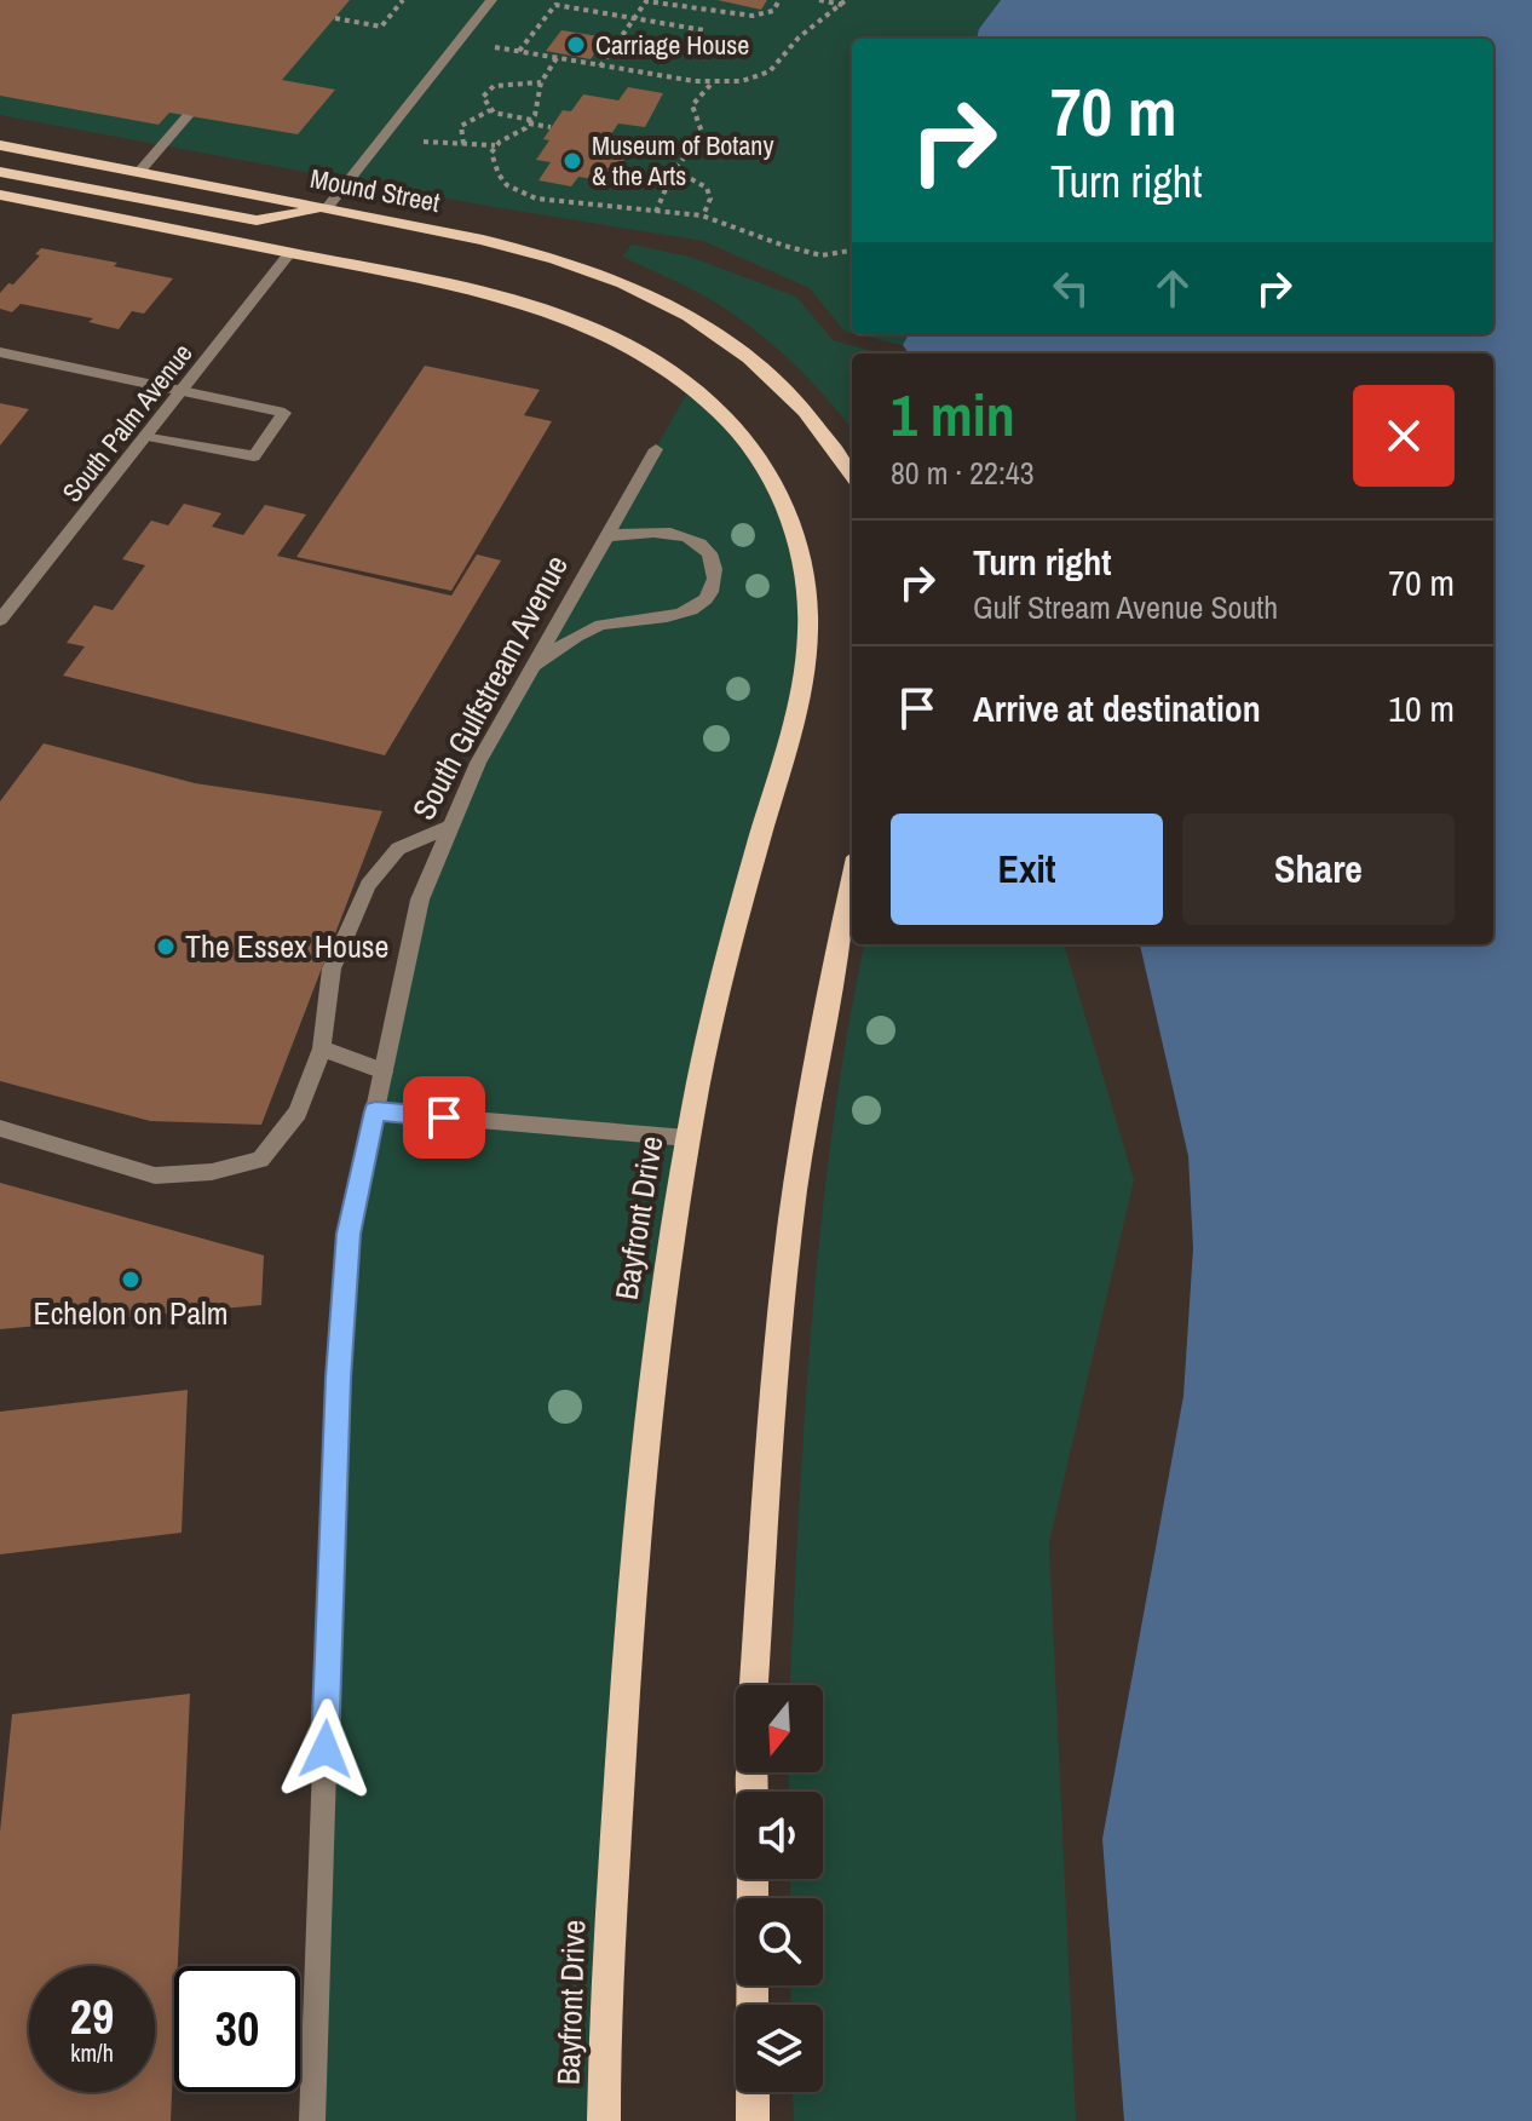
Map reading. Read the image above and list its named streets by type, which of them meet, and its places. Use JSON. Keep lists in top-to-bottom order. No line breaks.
{"streets":{"main road":["Mound Street","Bayfront Drive"],"street":["South Palm Avenue","South Gulfstream Avenue"]},"crossings":[["South Palm Avenue","Bayfront Drive"]],"places":["Carriage House","Museum of Botany & the Arts","The Essex House","Echelon on Palm"],"north":"bottom","page":{"turn":["70 m","Turn right"],"heading":["1 min","80 m · 22:43"],"list":[{"name":"Turn right","note":"Gulf Stream Avenue South","value":"70 m"},{"name":"Arrive at destination","value":"10 m"}],"buttons":["Exit","Share"],"speed":"29 km/h","limit":"30"}}
